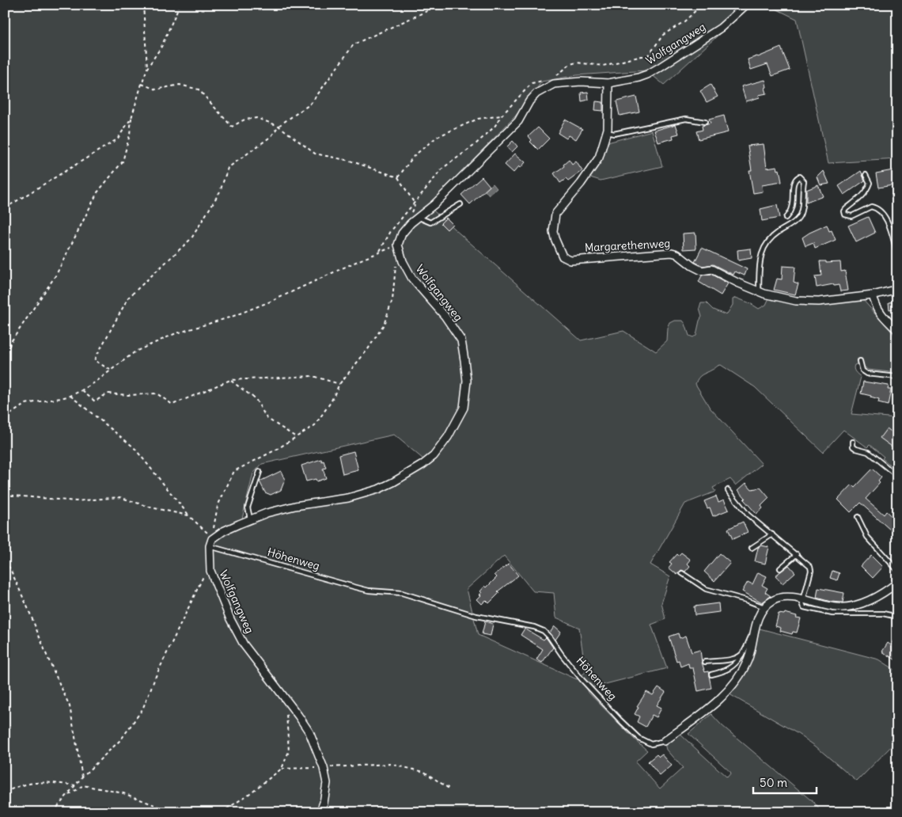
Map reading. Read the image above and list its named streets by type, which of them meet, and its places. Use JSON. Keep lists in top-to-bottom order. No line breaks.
{"streets":{"street":["Wolfgangweg","Margarethenweg","Höhenweg"]},"crossings":[["Wolfgangweg","Margarethenweg"],["Wolfgangweg","Höhenweg"]],"scale_bar":"50 m"}
